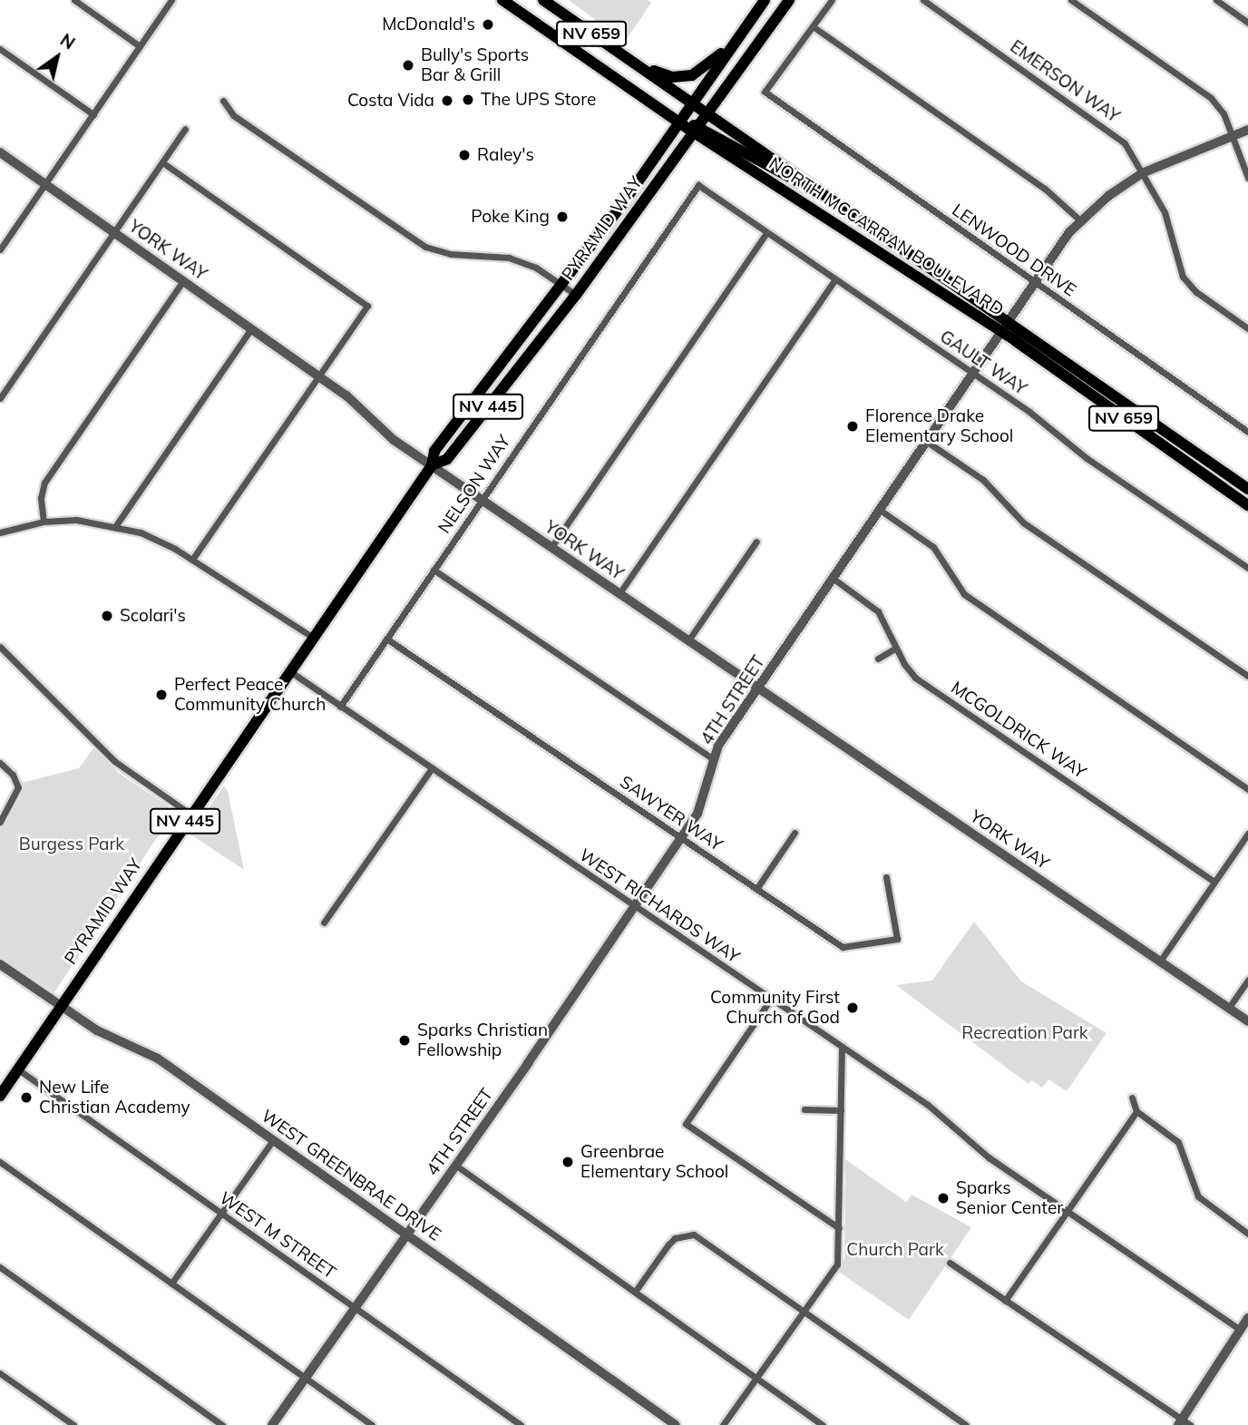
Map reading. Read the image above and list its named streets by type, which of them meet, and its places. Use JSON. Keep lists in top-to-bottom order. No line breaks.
{"streets":{"main road":["NV 659","PYRAMID WAY","NORTH MCCARRAN BOULEVARD","NV 445"],"street":["EMERSON WAY","YORK WAY","LENWOOD DRIVE","GAULT WAY","NELSON WAY","4TH STREET","MCGOLDRICK WAY","SAWYER WAY","WEST RICHARDS WAY","WEST GREENBRAE DRIVE","WEST M STREET"]},"crossings":[["EMERSON WAY","4TH STREET"],["PYRAMID WAY","NORTH MCCARRAN BOULEVARD"],["PYRAMID WAY","YORK WAY"],["PYRAMID WAY","WEST RICHARDS WAY"],["PYRAMID WAY","WEST GREENBRAE DRIVE"],["PYRAMID WAY","WEST M STREET"],["NORTH MCCARRAN BOULEVARD","4TH STREET"],["YORK WAY","NELSON WAY"],["YORK WAY","4TH STREET"],["LENWOOD DRIVE","4TH STREET"],["GAULT WAY","NELSON WAY"],["GAULT WAY","4TH STREET"],["NELSON WAY","SAWYER WAY"],["NELSON WAY","WEST RICHARDS WAY"],["4TH STREET","MCGOLDRICK WAY"],["4TH STREET","SAWYER WAY"],["4TH STREET","WEST RICHARDS WAY"],["4TH STREET","WEST GREENBRAE DRIVE"],["4TH STREET","WEST M STREET"]],"parks":["Burgess Park","Recreation Park","Church Park"],"places":["McDonald's","Bully's Sports Bar & Grill","The UPS Store","Costa Vida","Raley's","Poke King","Florence Drake Elementary School","Scolari's","Perfect Peace Community Church","Community First Church of God","Sparks Christian Fellowship","New Life Christian Academy","Greenbrae Elementary School","Sparks Senior Center"],"north":"top right"}
